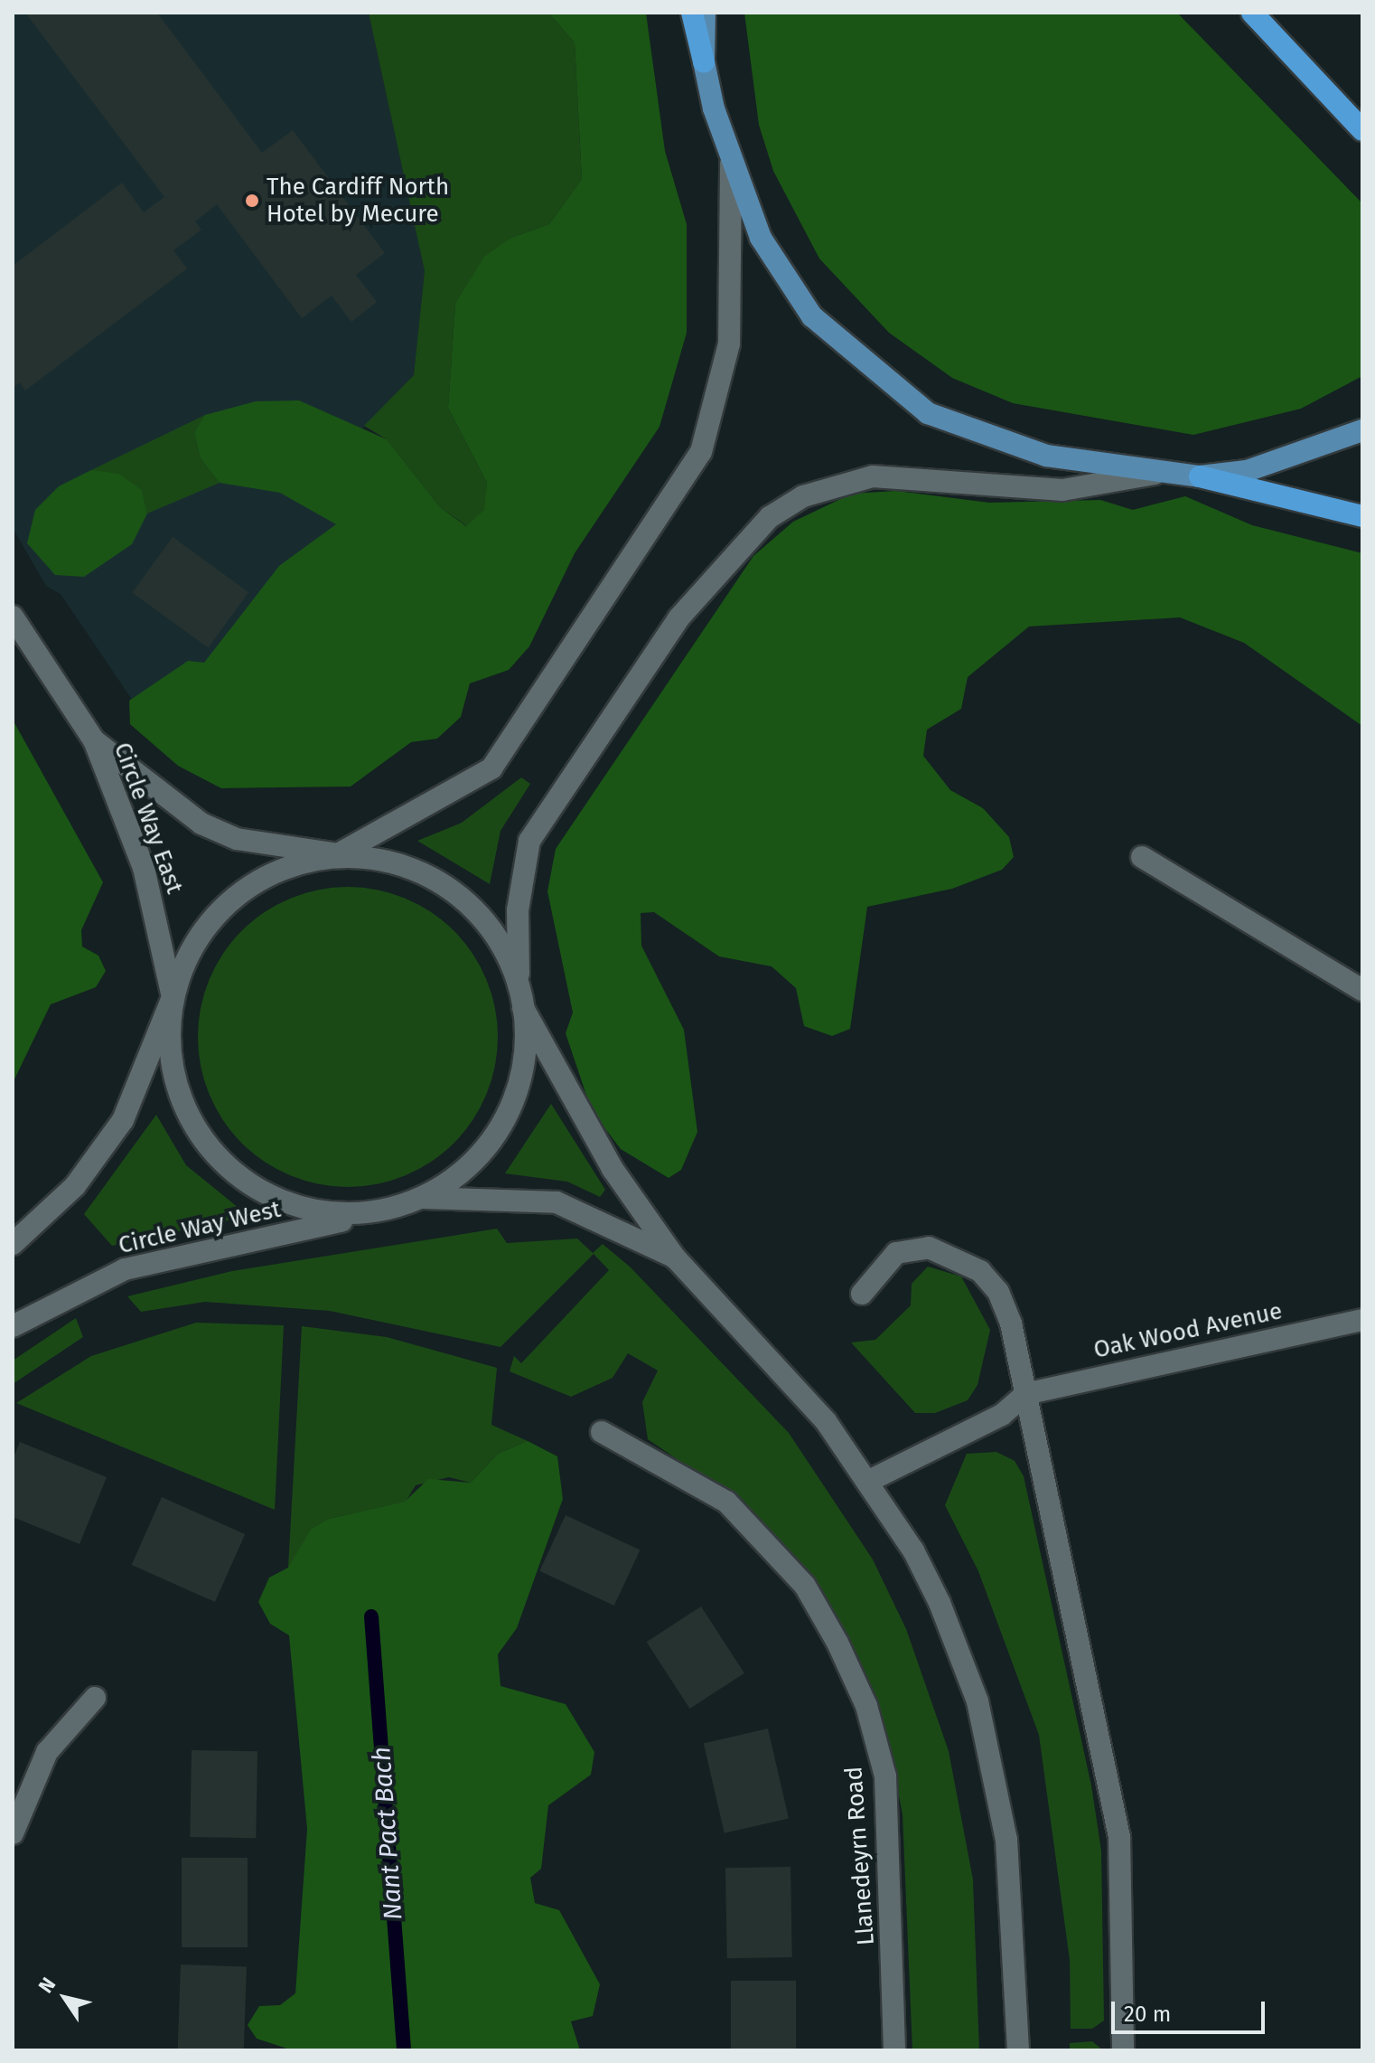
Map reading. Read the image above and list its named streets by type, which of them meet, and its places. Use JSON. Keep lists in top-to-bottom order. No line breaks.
{"streets":{"street":["Circle Way East","Circle Way West","Oak Wood Avenue","Llanedeyrn Road"]},"water":["Nant Pact Bach"],"places":["The Cardiff North Hotel by Mecure"],"scale_bar":"20 m","north":"top left"}
